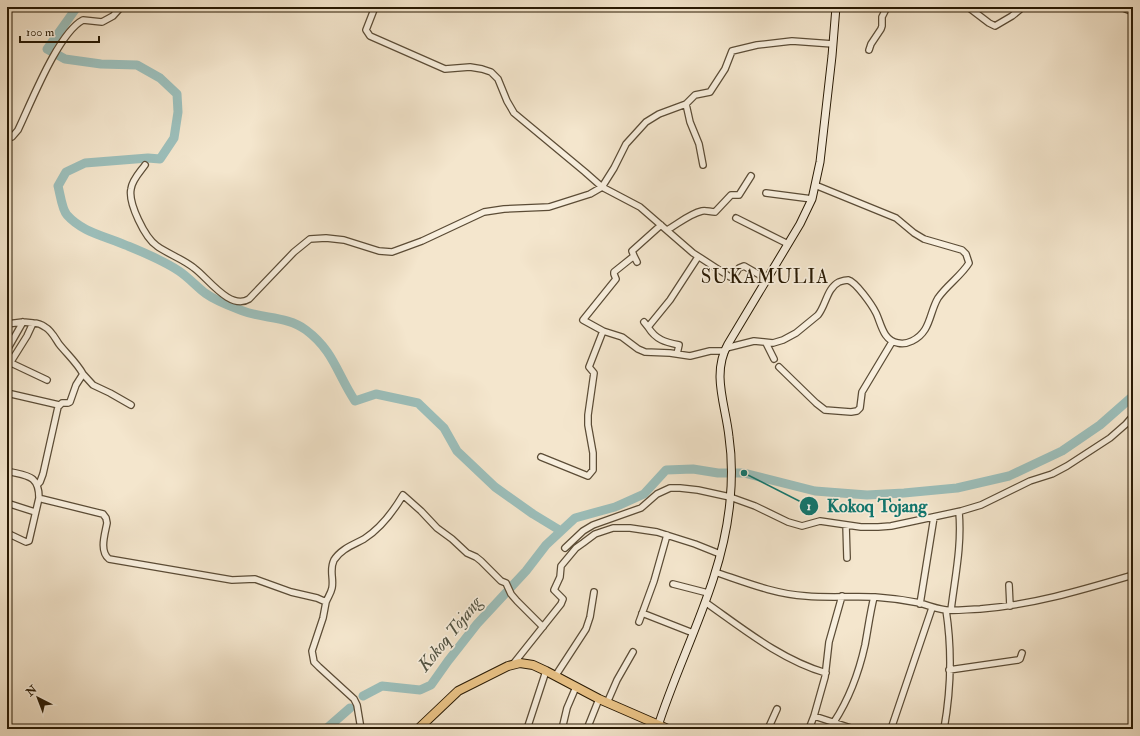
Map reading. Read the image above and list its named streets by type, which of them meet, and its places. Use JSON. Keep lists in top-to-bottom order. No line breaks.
{"districts":["SUKAMULIA"],"water":["Kokoq Tojang"],"places":["Kokoq Tojang"],"scale_bar":"100 m","north":"top left"}
